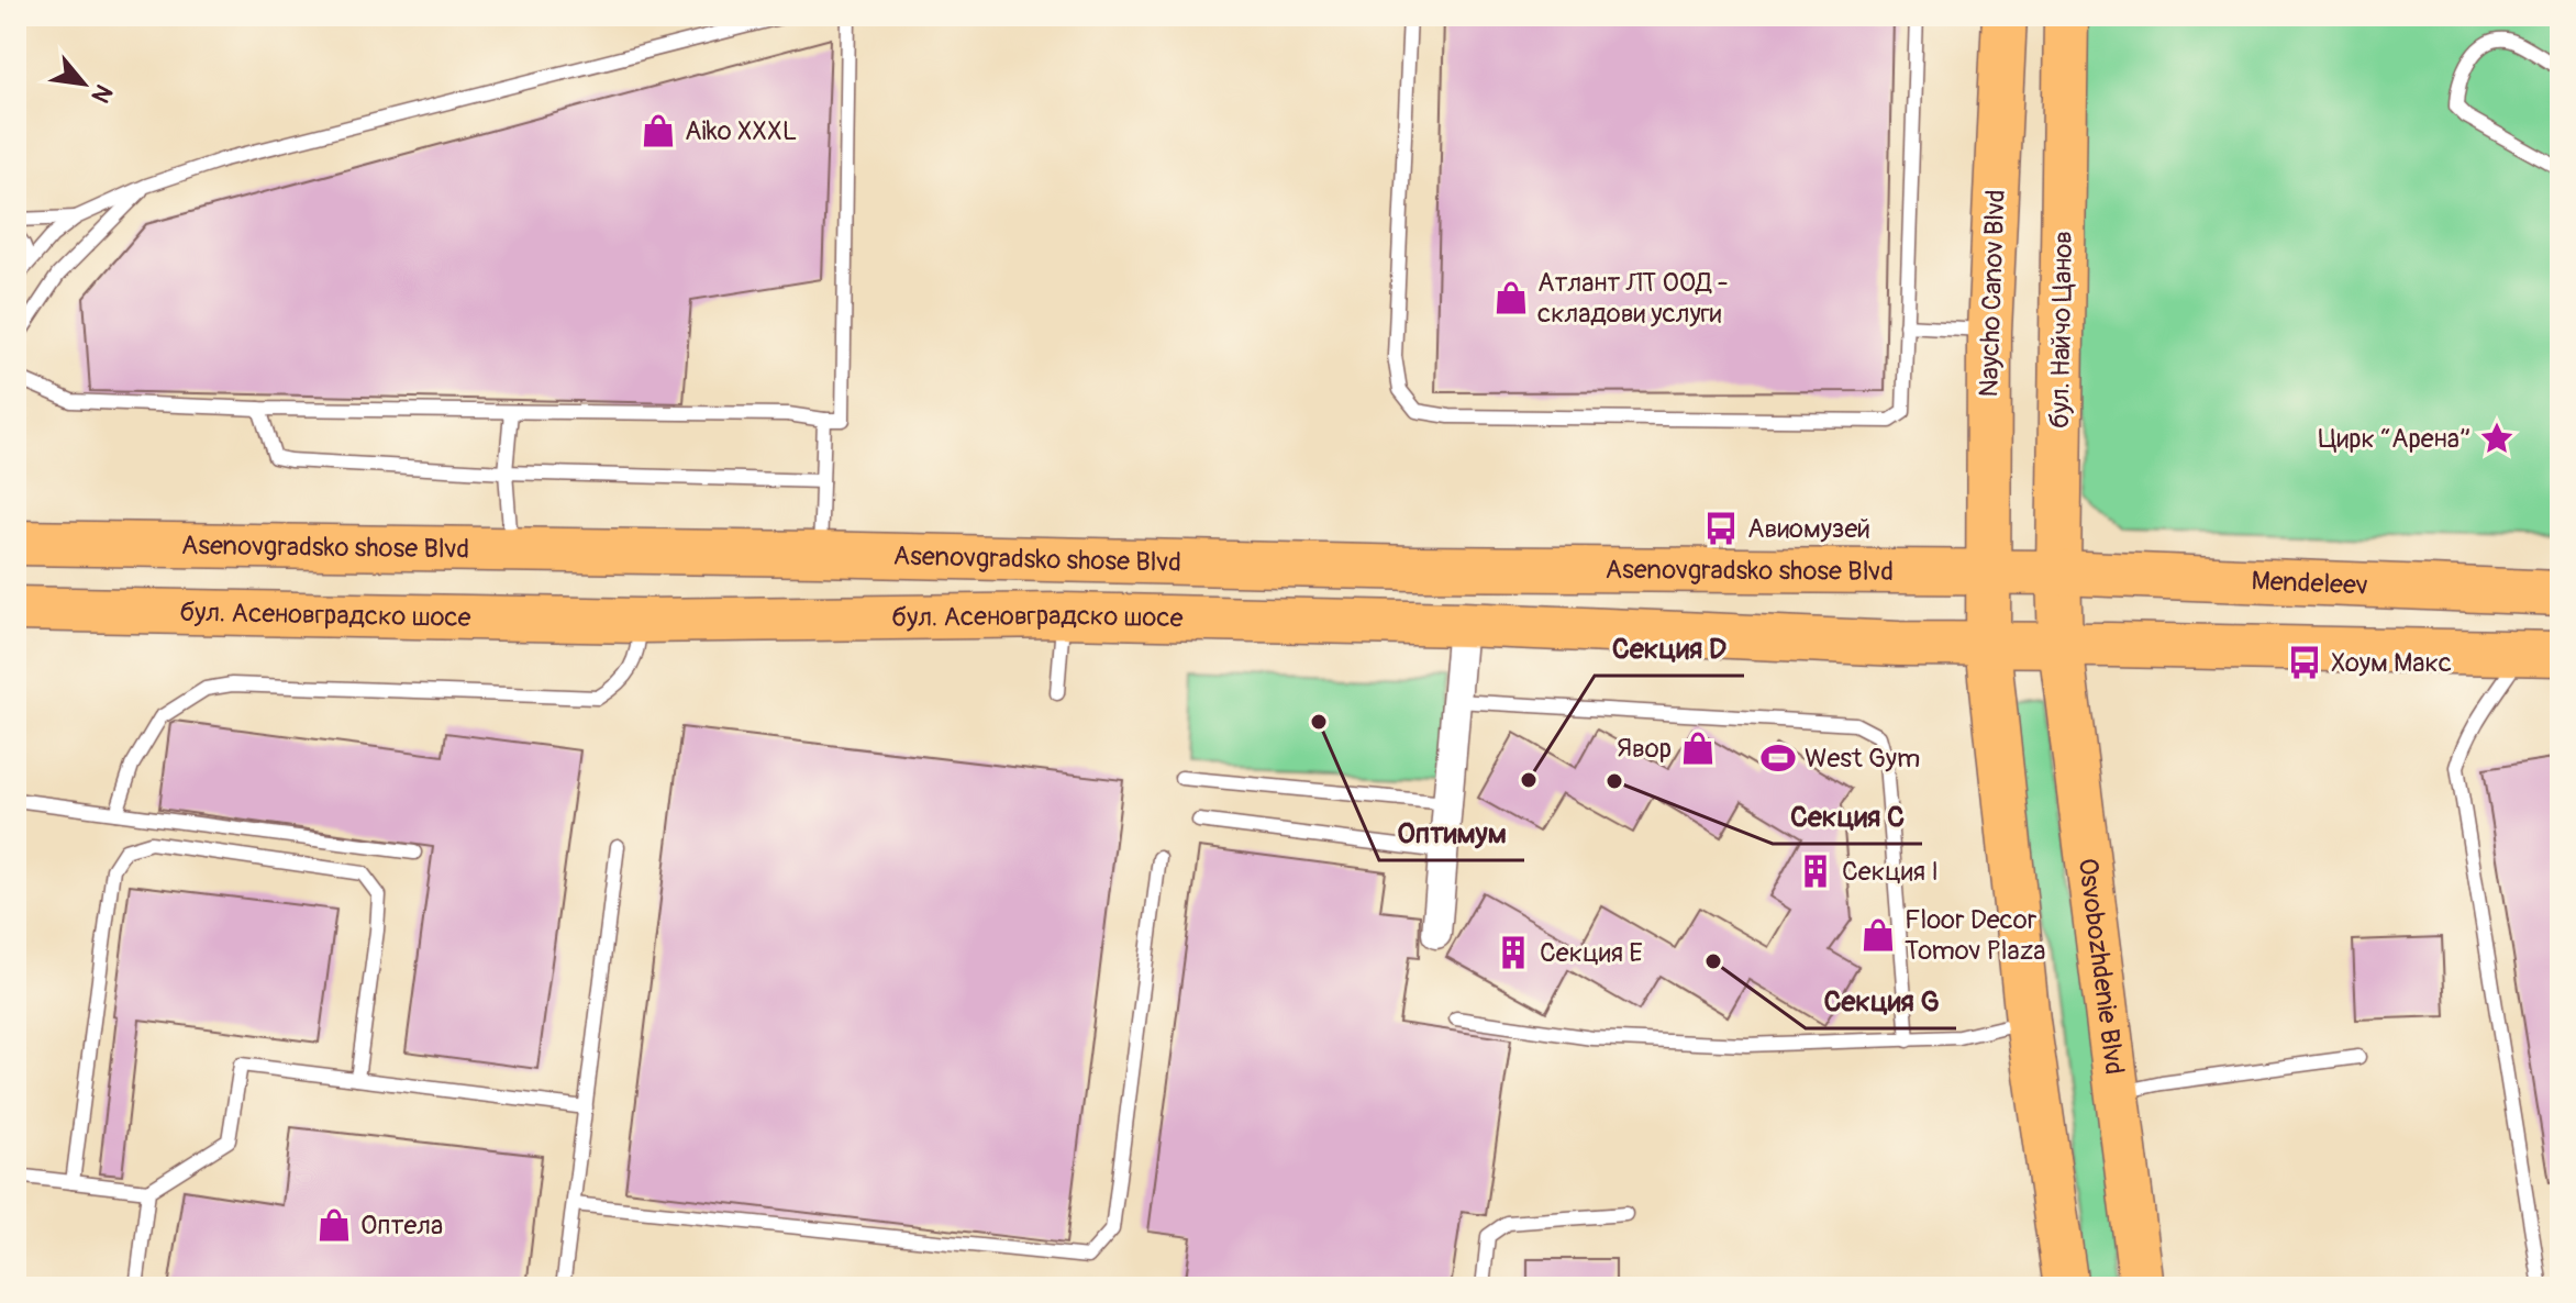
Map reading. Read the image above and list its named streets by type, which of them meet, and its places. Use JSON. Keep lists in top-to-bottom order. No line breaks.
{"streets":{"main road":["Naycho Canov Blvd","бул. Найчо Цанов","Asenovgradsko shose Blvd","Mendeleev","бул. Асеновградско шосе","Osvobozhdenie Blvd"]},"crossings":[["Naycho Canov Blvd","Asenovgradsko shose Blvd"],["бул. Найчо Цанов","Asenovgradsko shose Blvd"],["бул. Найчо Цанов","Mendeleev"],["бул. Найчо Цанов","бул. Асеновградско шосе"],["бул. Найчо Цанов","Osvobozhdenie Blvd"],["Asenovgradsko shose Blvd","Mendeleev"],["бул. Асеновградско шосе","Osvobozhdenie Blvd"]],"places":{"shop":["Aiko XXXL","Атлант ЛТ ООД - складови услуги","Явор","Floor Decor Tomov Plaza","Оптела"],"place":["Цирк “Арена”"],"bus stop":["Авиомузей","Хоум Макс"],"other":["Оптимум","Секция D","Секция C","Секция G"],"sports":["West Gym"],"building":["Секция I","Секция E"]},"north":"bottom right"}
